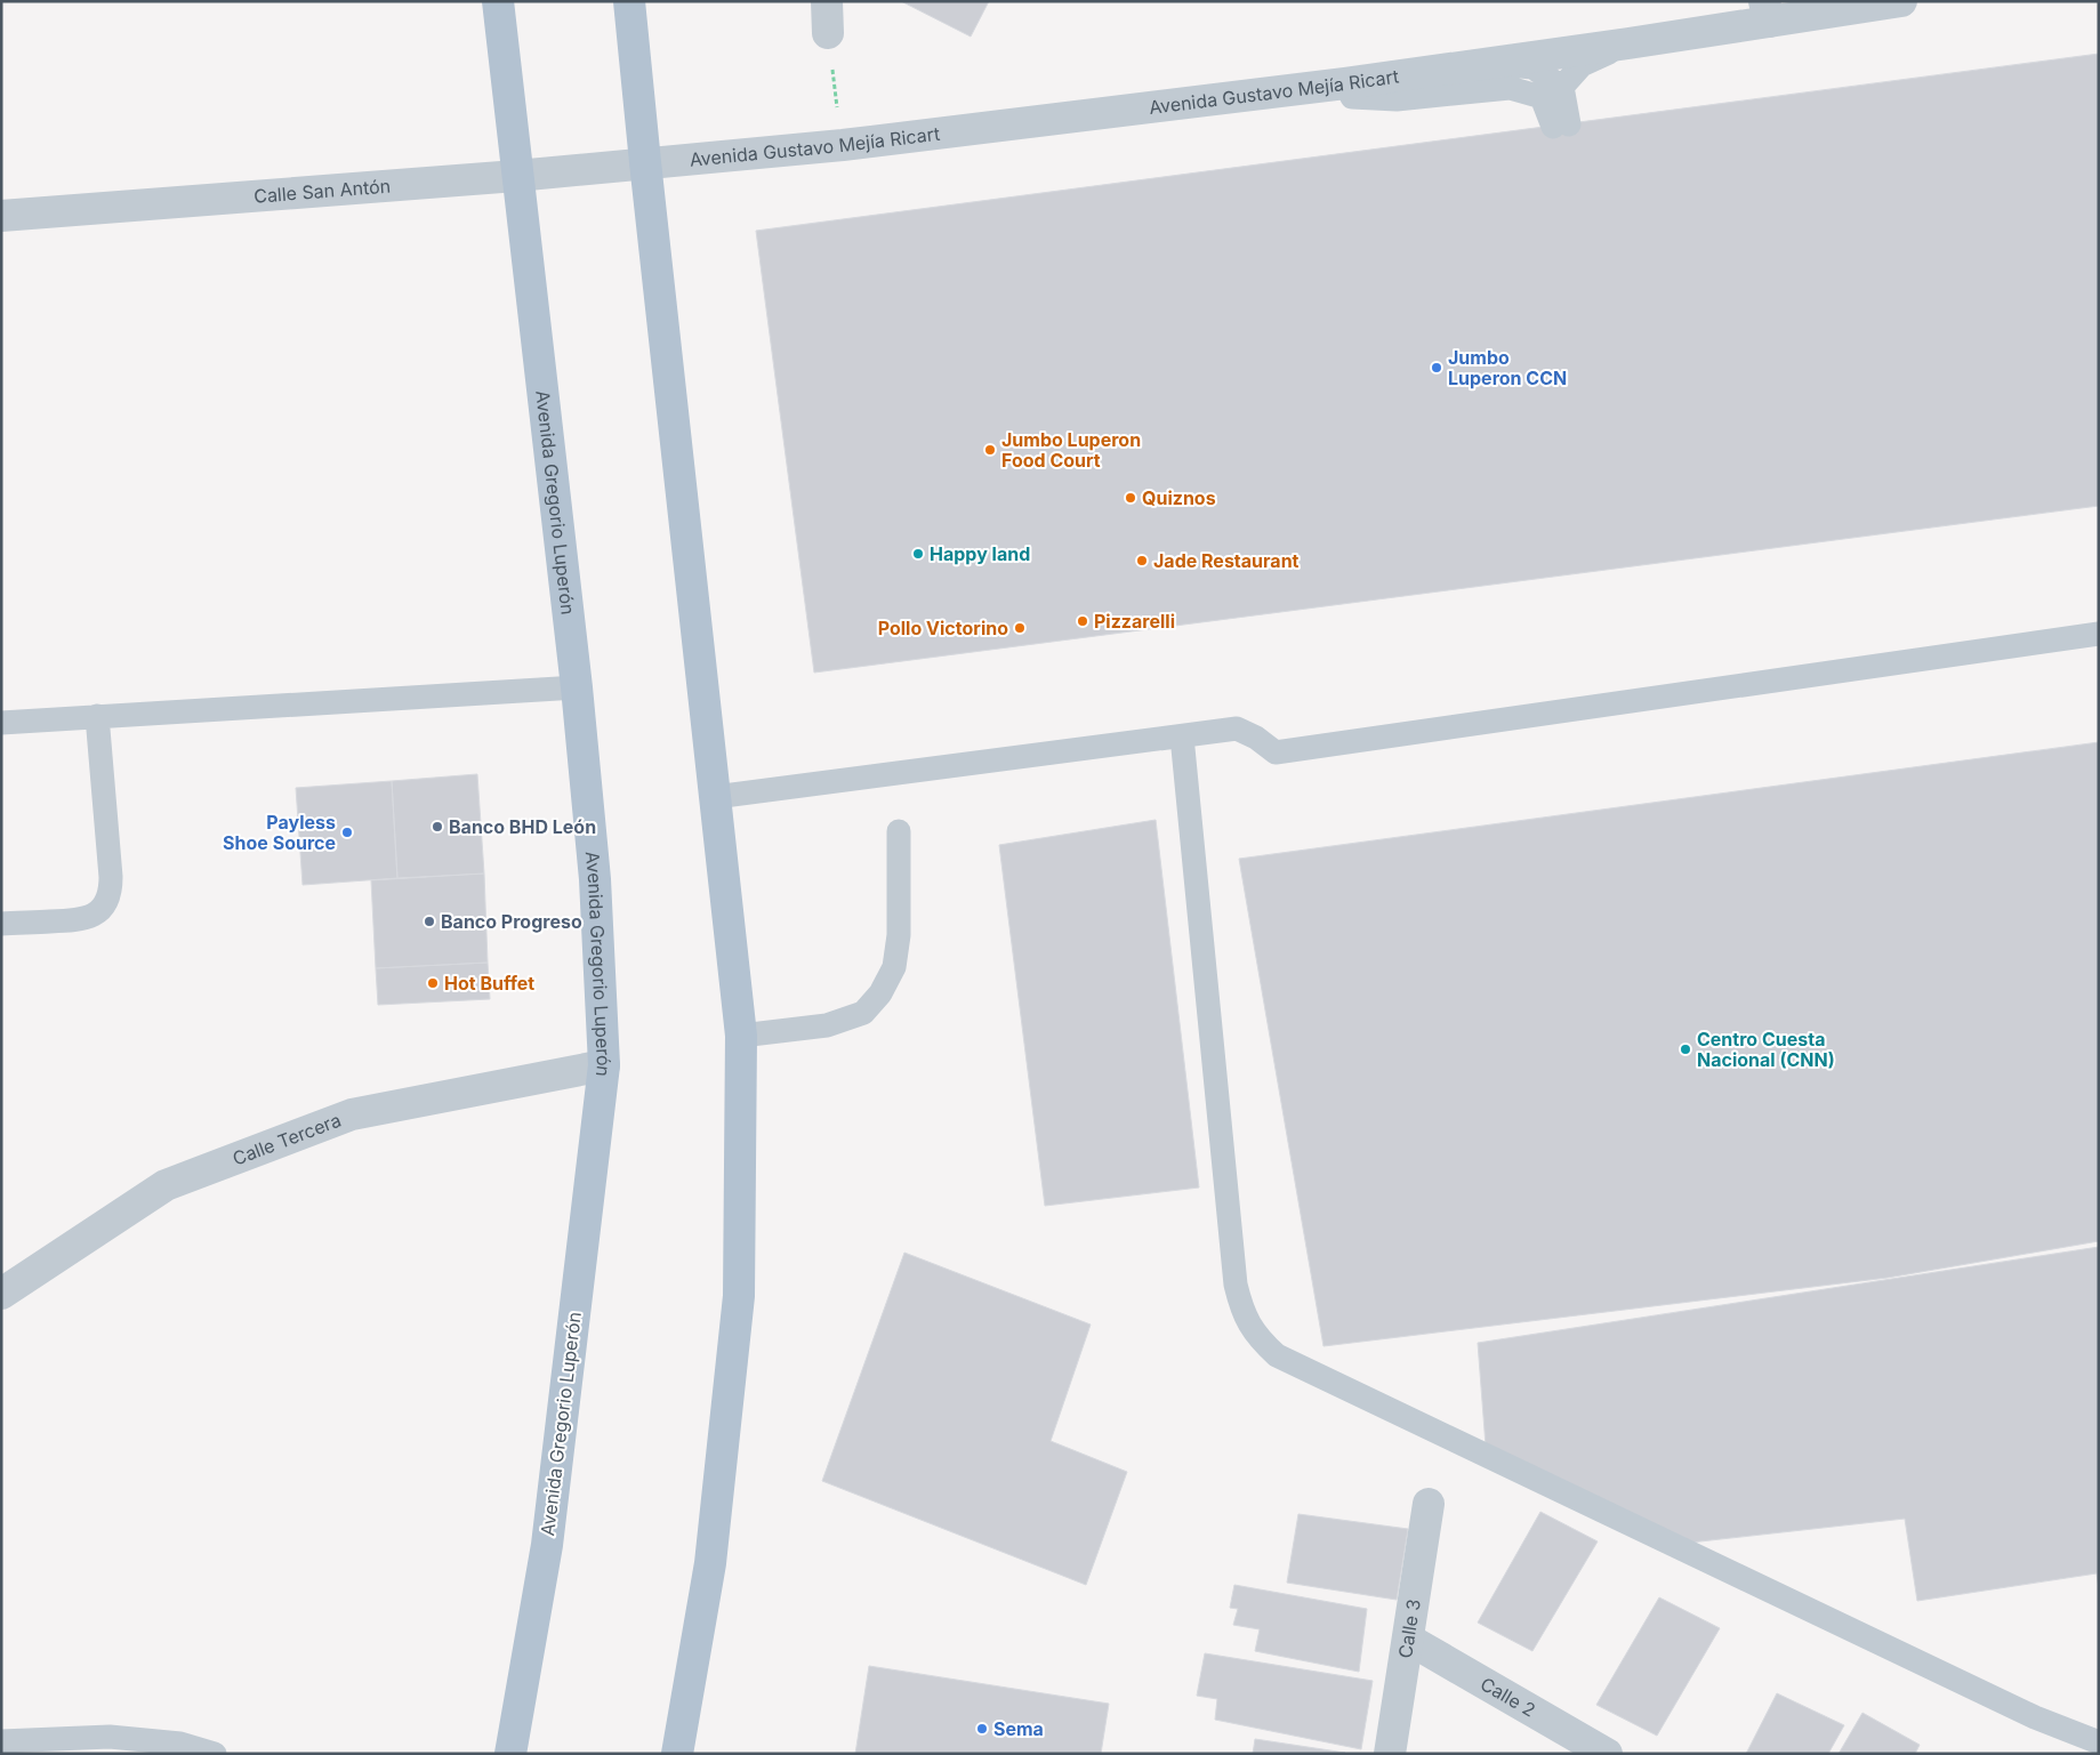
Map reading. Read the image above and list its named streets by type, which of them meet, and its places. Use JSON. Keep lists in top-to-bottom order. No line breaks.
{"streets":{"main road":["Avenida Gregorio Luperón"],"street":["Avenida Gustavo Mejía Ricart","Calle San Antón","Calle Tercera","Calle 3","Calle 2"]},"crossings":[["Avenida Gustavo Mejía Ricart","Calle San Antón"],["Calle San Antón","Avenida Gregorio Luperón"],["Avenida Gregorio Luperón","Calle Tercera"],["Calle 3","Calle 2"]],"places":["Jumbo Luperon CCN","Jumbo Luperon Food Court","Quiznos","Happy land","Jade Restaurant","Pizzarelli","Pollo Victorino","Banco BHD León","Payless Shoe Source","Banco Progreso","Hot Buffet","Centro Cuesta Nacional (CNN)","Sema"]}
